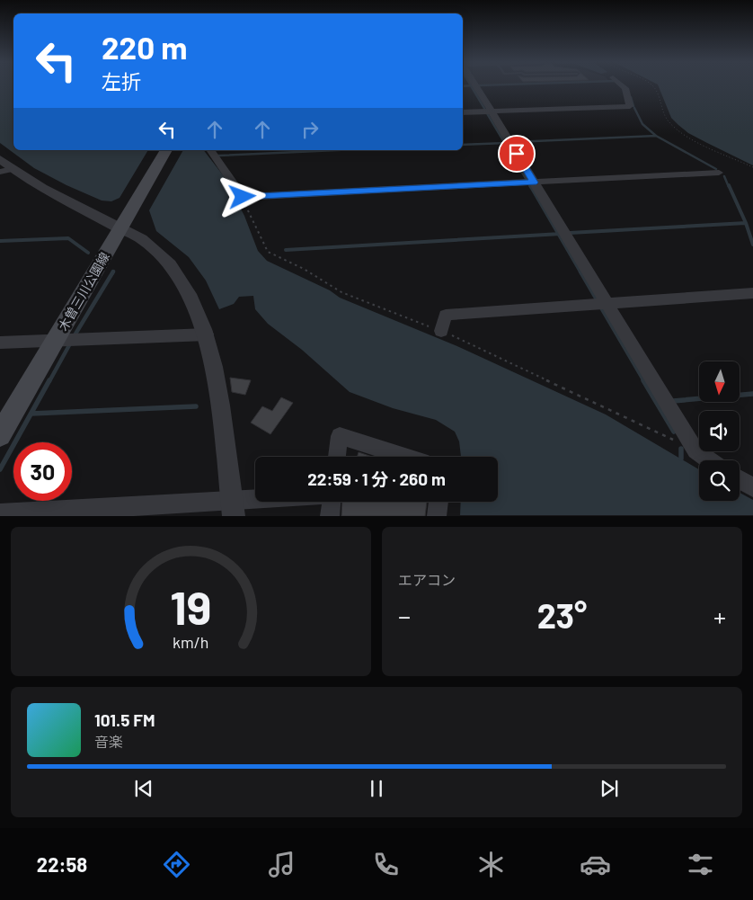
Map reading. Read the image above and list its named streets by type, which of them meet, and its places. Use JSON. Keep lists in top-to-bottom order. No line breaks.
{"streets":{"main road":["木曽三川公園線"]},"north":"bottom","page":{"turn":["220 m","左折"],"limit":"30","trip":"22:59 · 1 分 · 260 m","tile":"エアコン","heat":["−","23°","+"],"song":["101.5 FM","音楽"],"tabs":"22:58","gauge":["19","km/h"]}}
